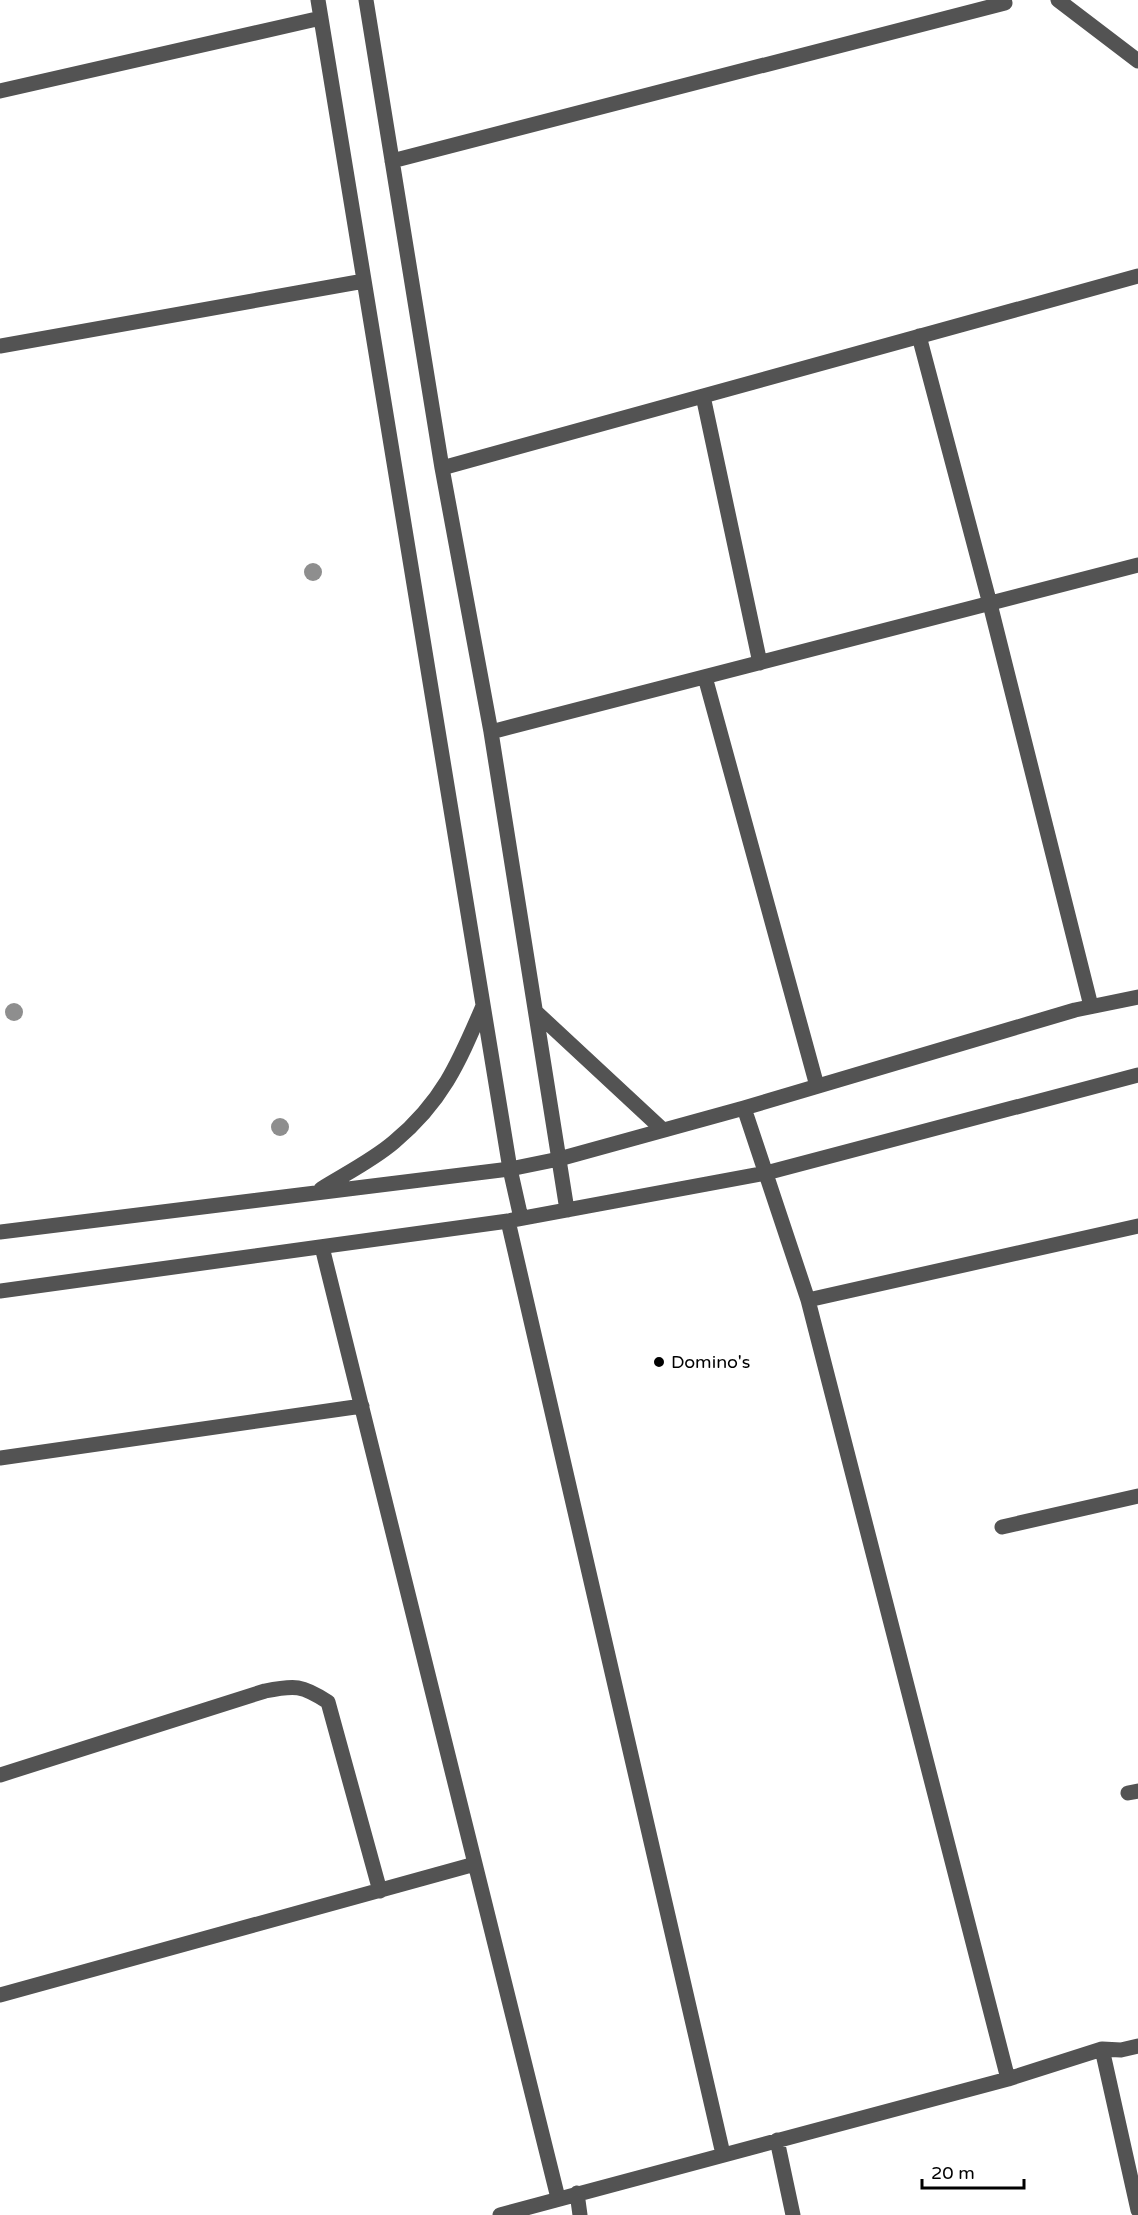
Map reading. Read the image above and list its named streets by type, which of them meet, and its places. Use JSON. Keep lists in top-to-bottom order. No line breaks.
{"places":["Domino's"],"scale_bar":"20 m"}
